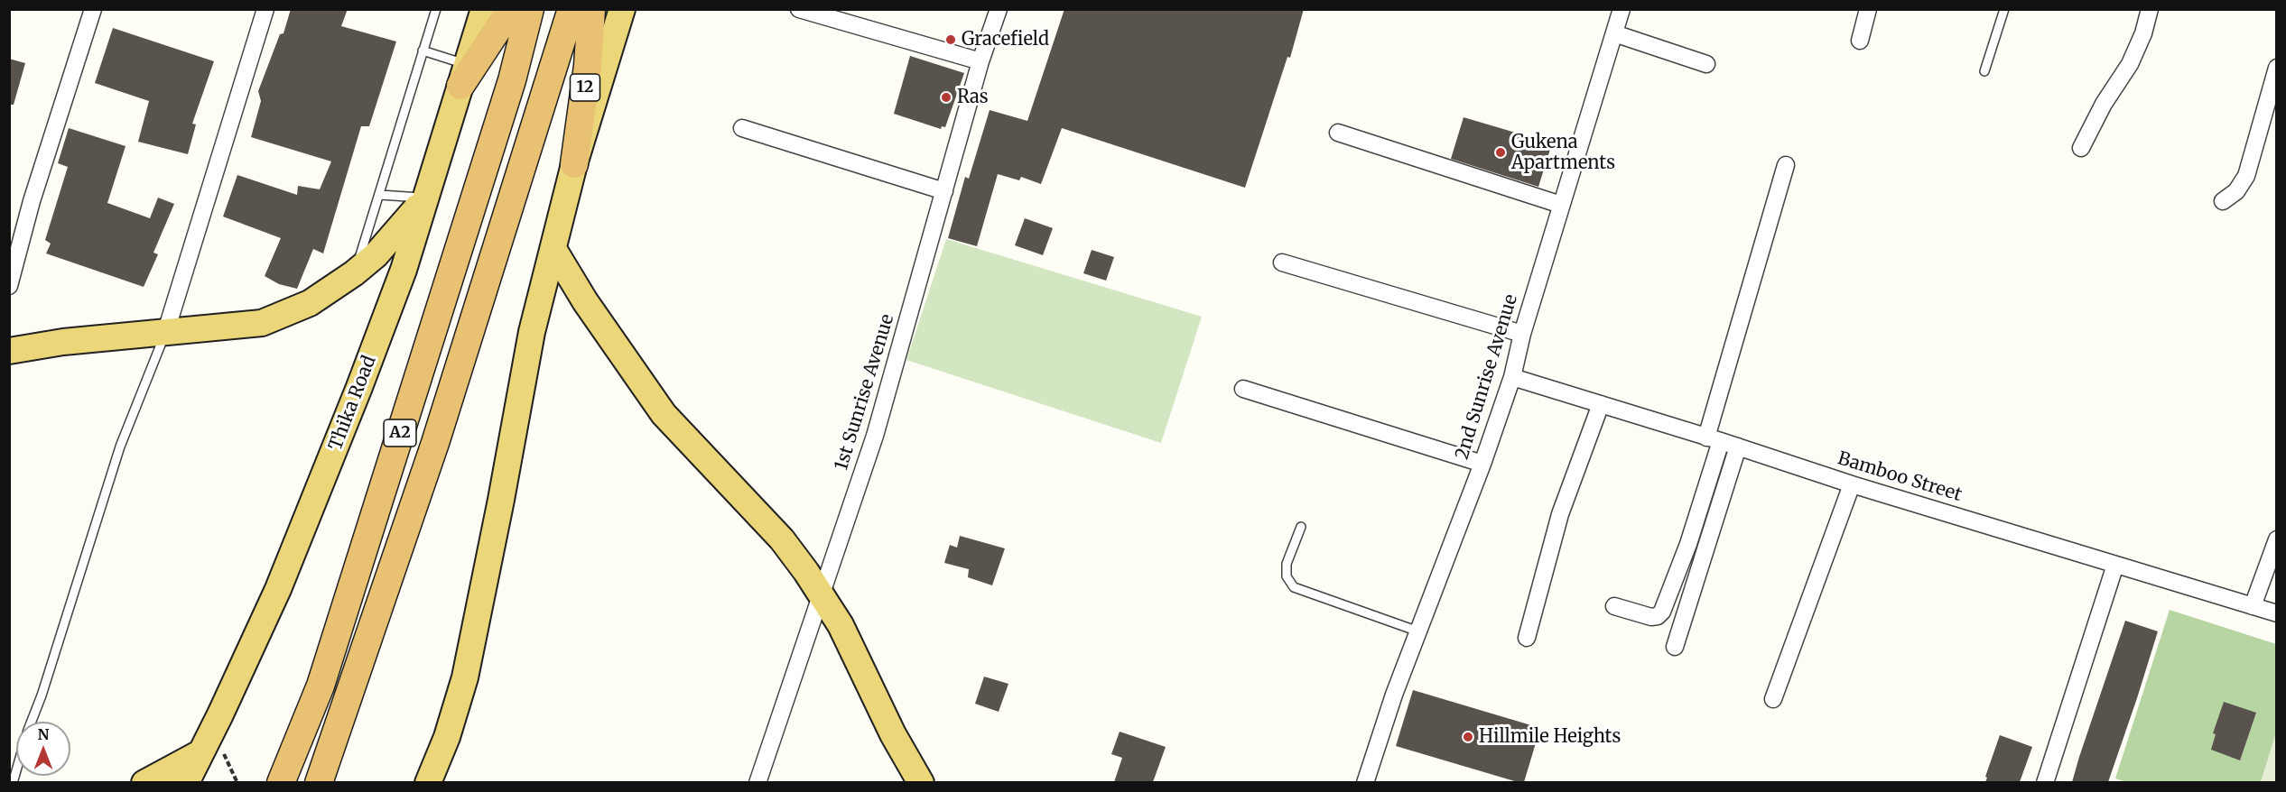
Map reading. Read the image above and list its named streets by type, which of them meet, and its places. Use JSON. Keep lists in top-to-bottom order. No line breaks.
{"streets":{"highway":["12","A2"],"main road":["Thika Road"],"street":["2nd Sunrise Avenue","1st Sunrise Avenue","Bamboo Street"]},"crossings":[["2nd Sunrise Avenue","Bamboo Street"]],"places":["Gracefield","Ras","Gukena Apartments","Hillmile Heights"],"north":"top"}
